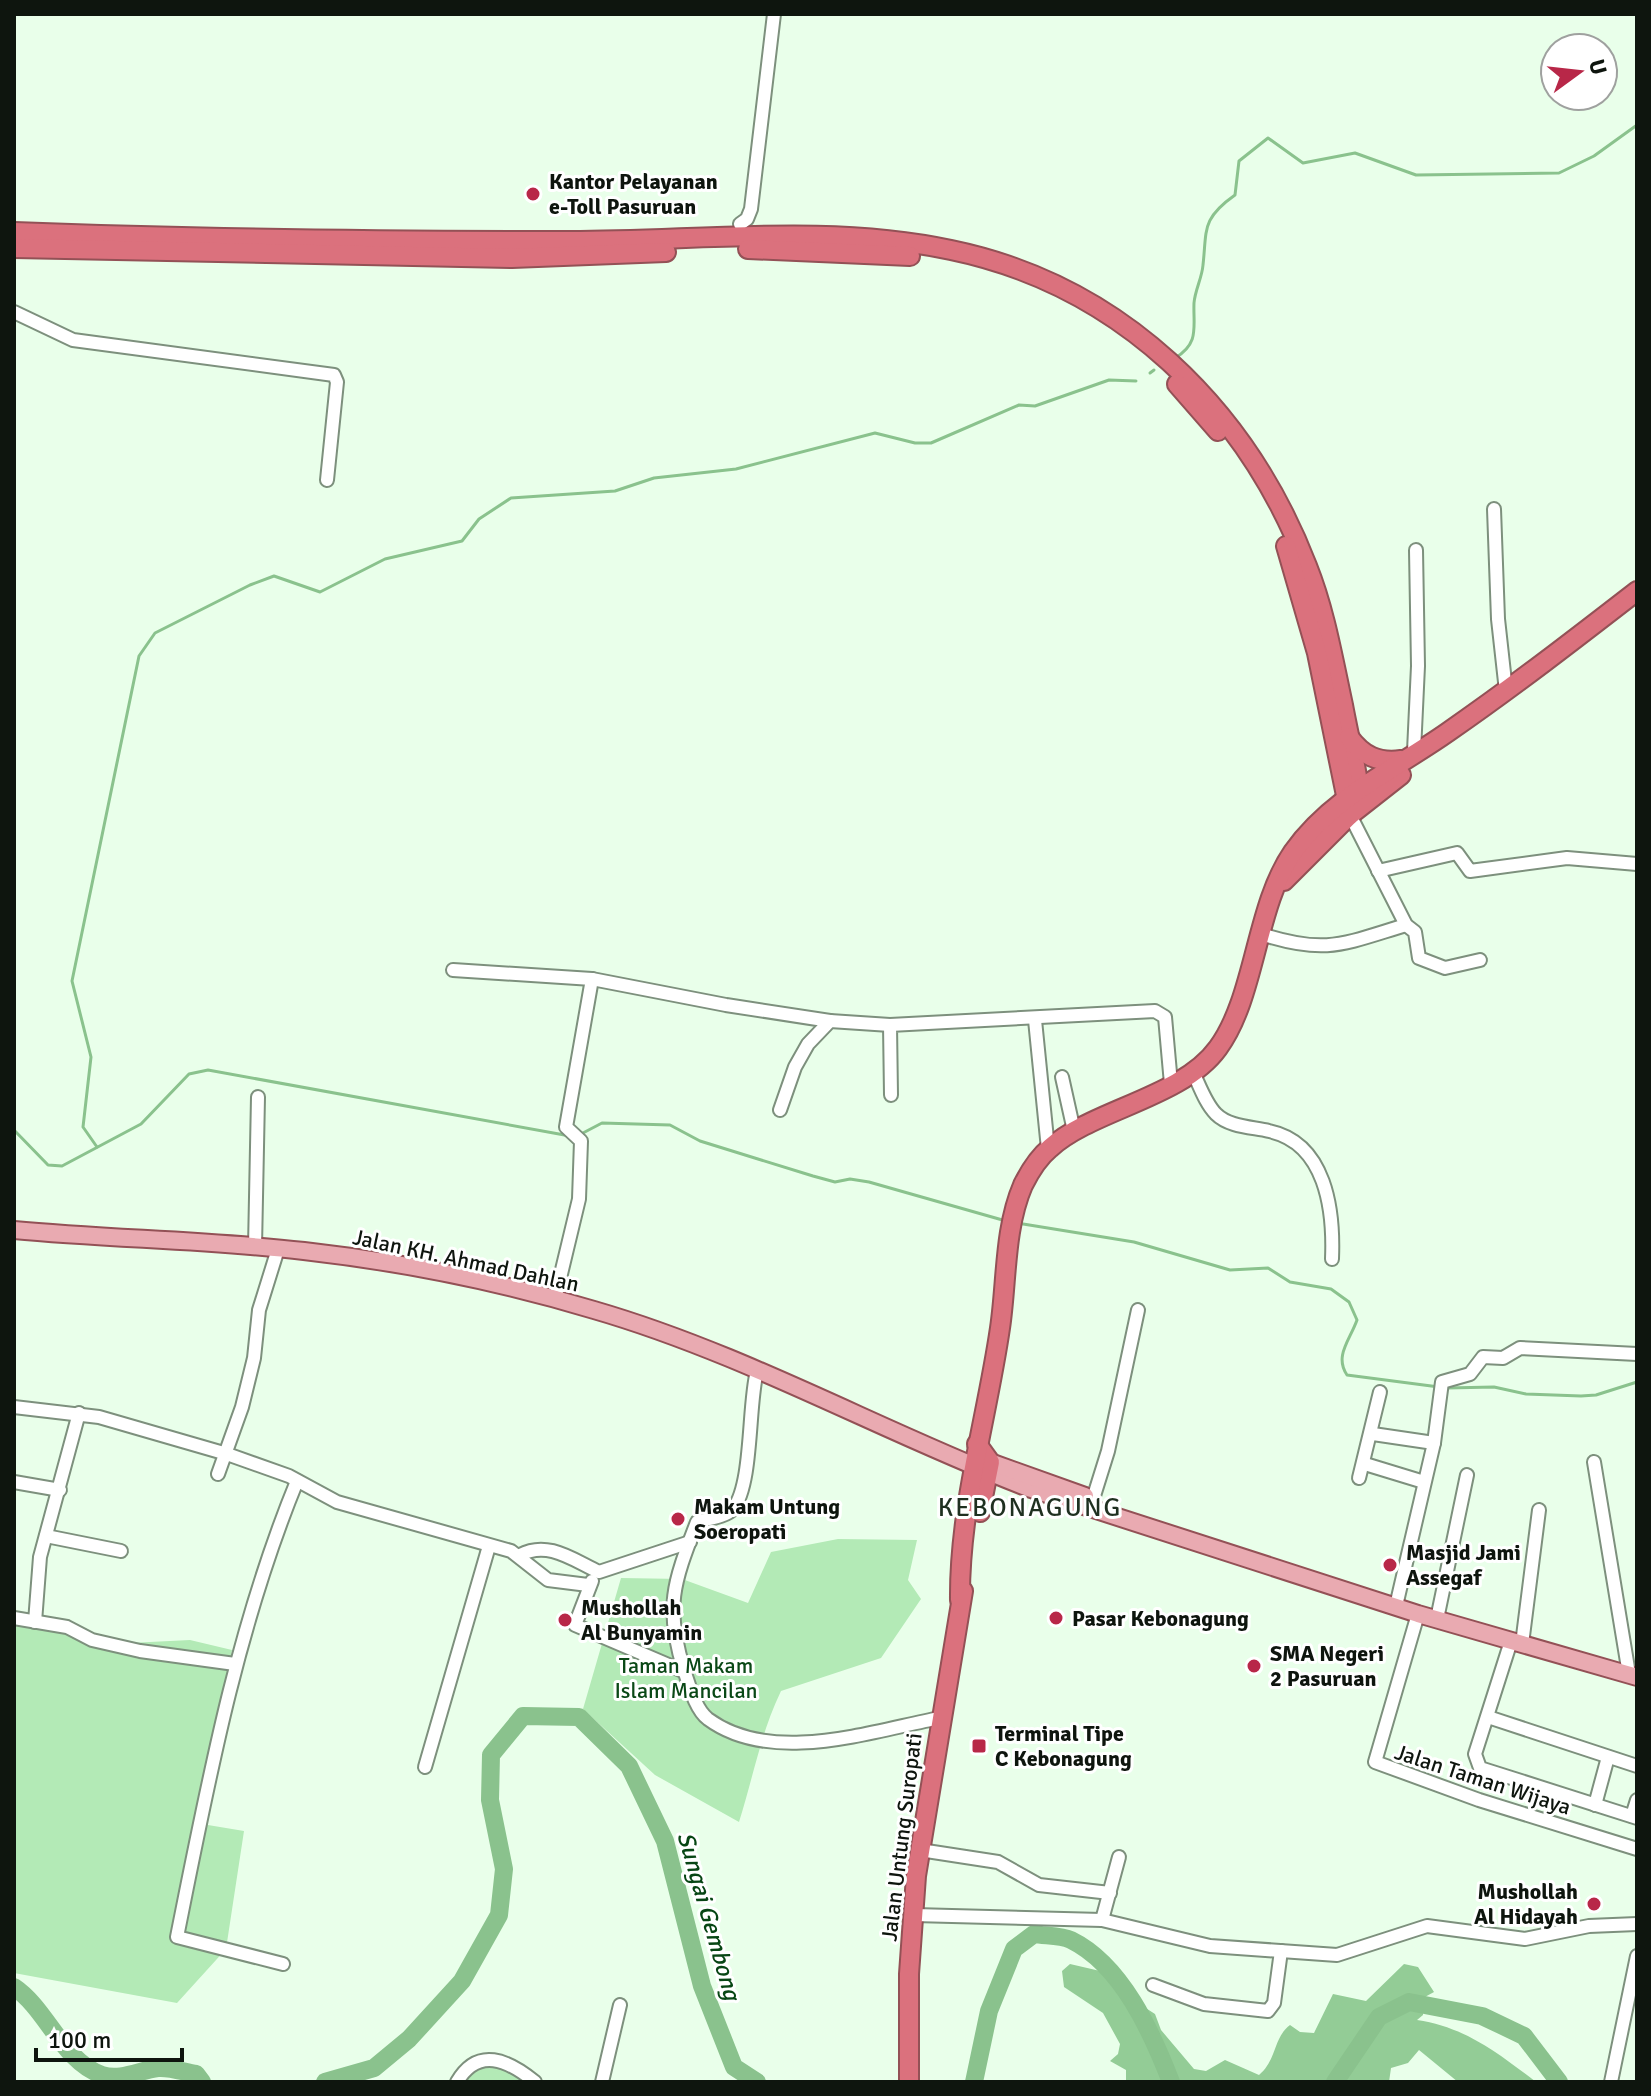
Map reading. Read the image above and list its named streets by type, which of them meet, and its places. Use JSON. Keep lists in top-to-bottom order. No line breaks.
{"streets":{"highway":["Jalan Untung Suropati"],"main road":["Jalan KH. Ahmad Dahlan"],"street":["Jalan Taman Wijaya"]},"crossings":[["Jalan KH. Ahmad Dahlan","Jalan Untung Suropati"]],"districts":["KEBONAGUNG"],"water":["Sungai Gembong"],"parks":["Taman Makam Islam Mancilan"],"places":{"other":["Kantor Pelayanan e-Toll Pasuruan","Makam Untung Soeropati","Masjid Jami Assegaf","Pasar Kebonagung","Mushollah Al Bunyamin","SMA Negeri 2 Pasuruan","Mushollah Al Hidayah"],"transit":["Terminal Tipe C Kebonagung"]},"scale_bar":"100 m","north":"right"}
